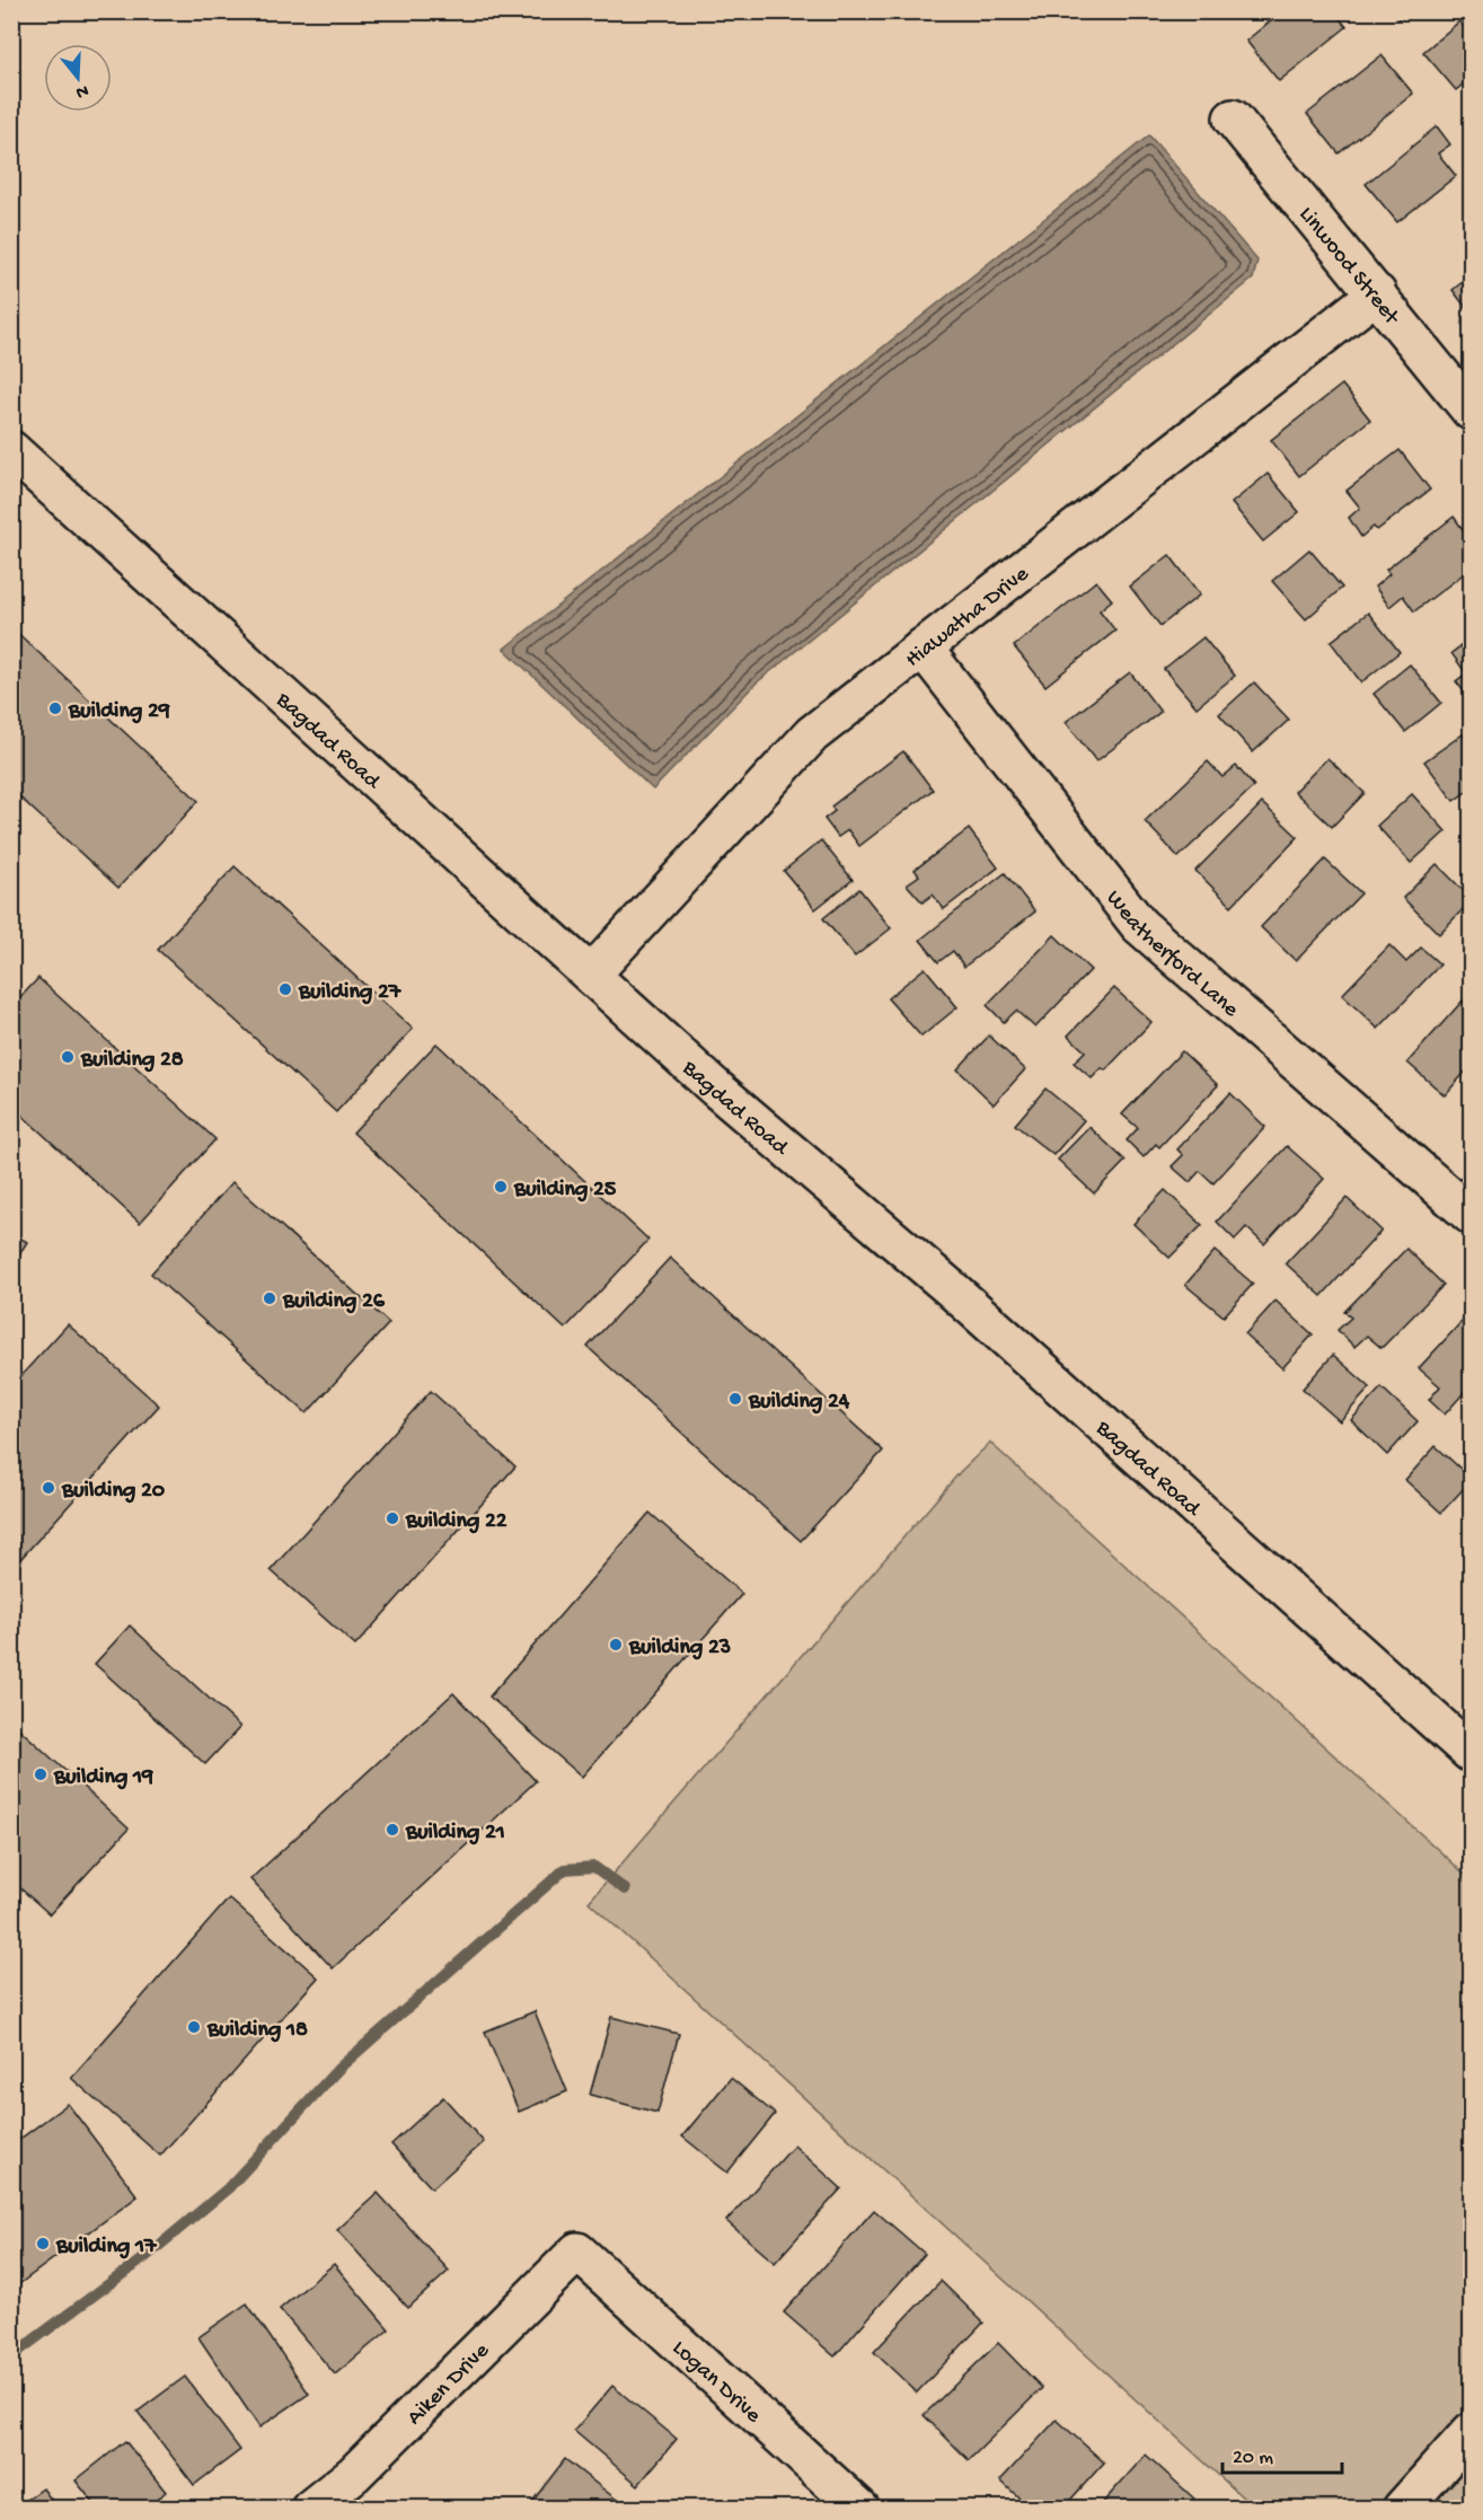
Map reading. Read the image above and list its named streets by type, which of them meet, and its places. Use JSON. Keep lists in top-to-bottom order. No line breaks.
{"streets":{"street":["Linwood Street","Hiawatha Drive","Bagdad Road","Weatherford Lane","Logan Drive","Aiken Drive"]},"crossings":[["Linwood Street","Hiawatha Drive"],["Hiawatha Drive","Bagdad Road"],["Hiawatha Drive","Weatherford Lane"],["Logan Drive","Aiken Drive"]],"places":["Building 29","Building 27","Building 28","Building 25","Building 26","Building 24","Building 20","Building 22","Building 23","Building 19","Building 21","Building 18","Building 17"],"scale_bar":"20 m","north":"bottom"}
